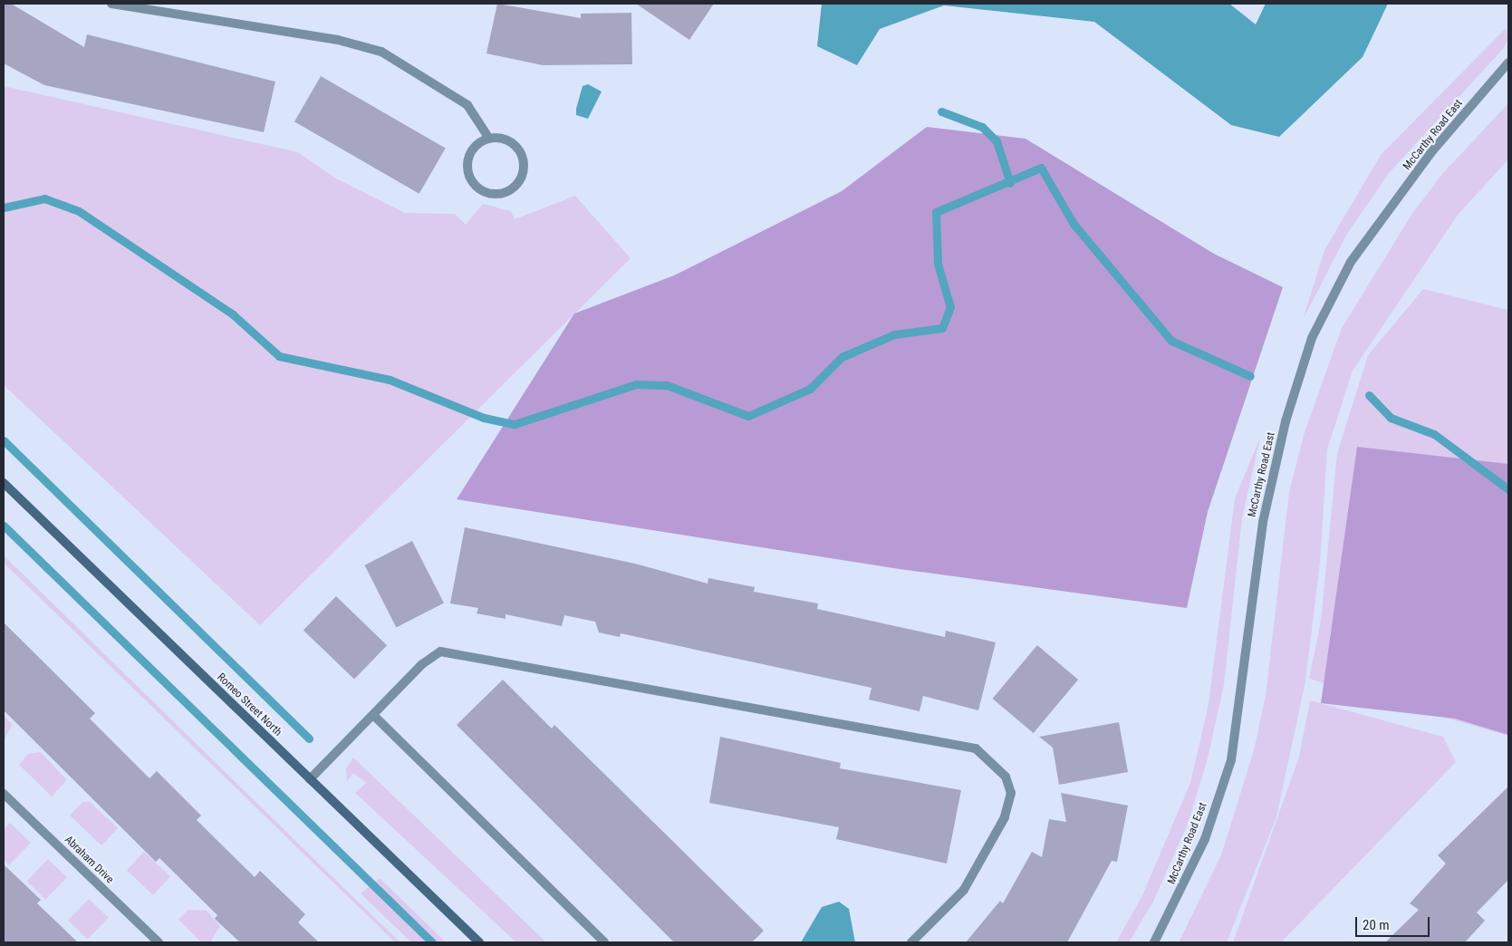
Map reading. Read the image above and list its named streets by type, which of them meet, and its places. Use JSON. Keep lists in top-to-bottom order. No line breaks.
{"streets":{"main road":["Romeo Street North"],"street":["McCarthy Road East","Abraham Drive"]},"scale_bar":"20 m"}
